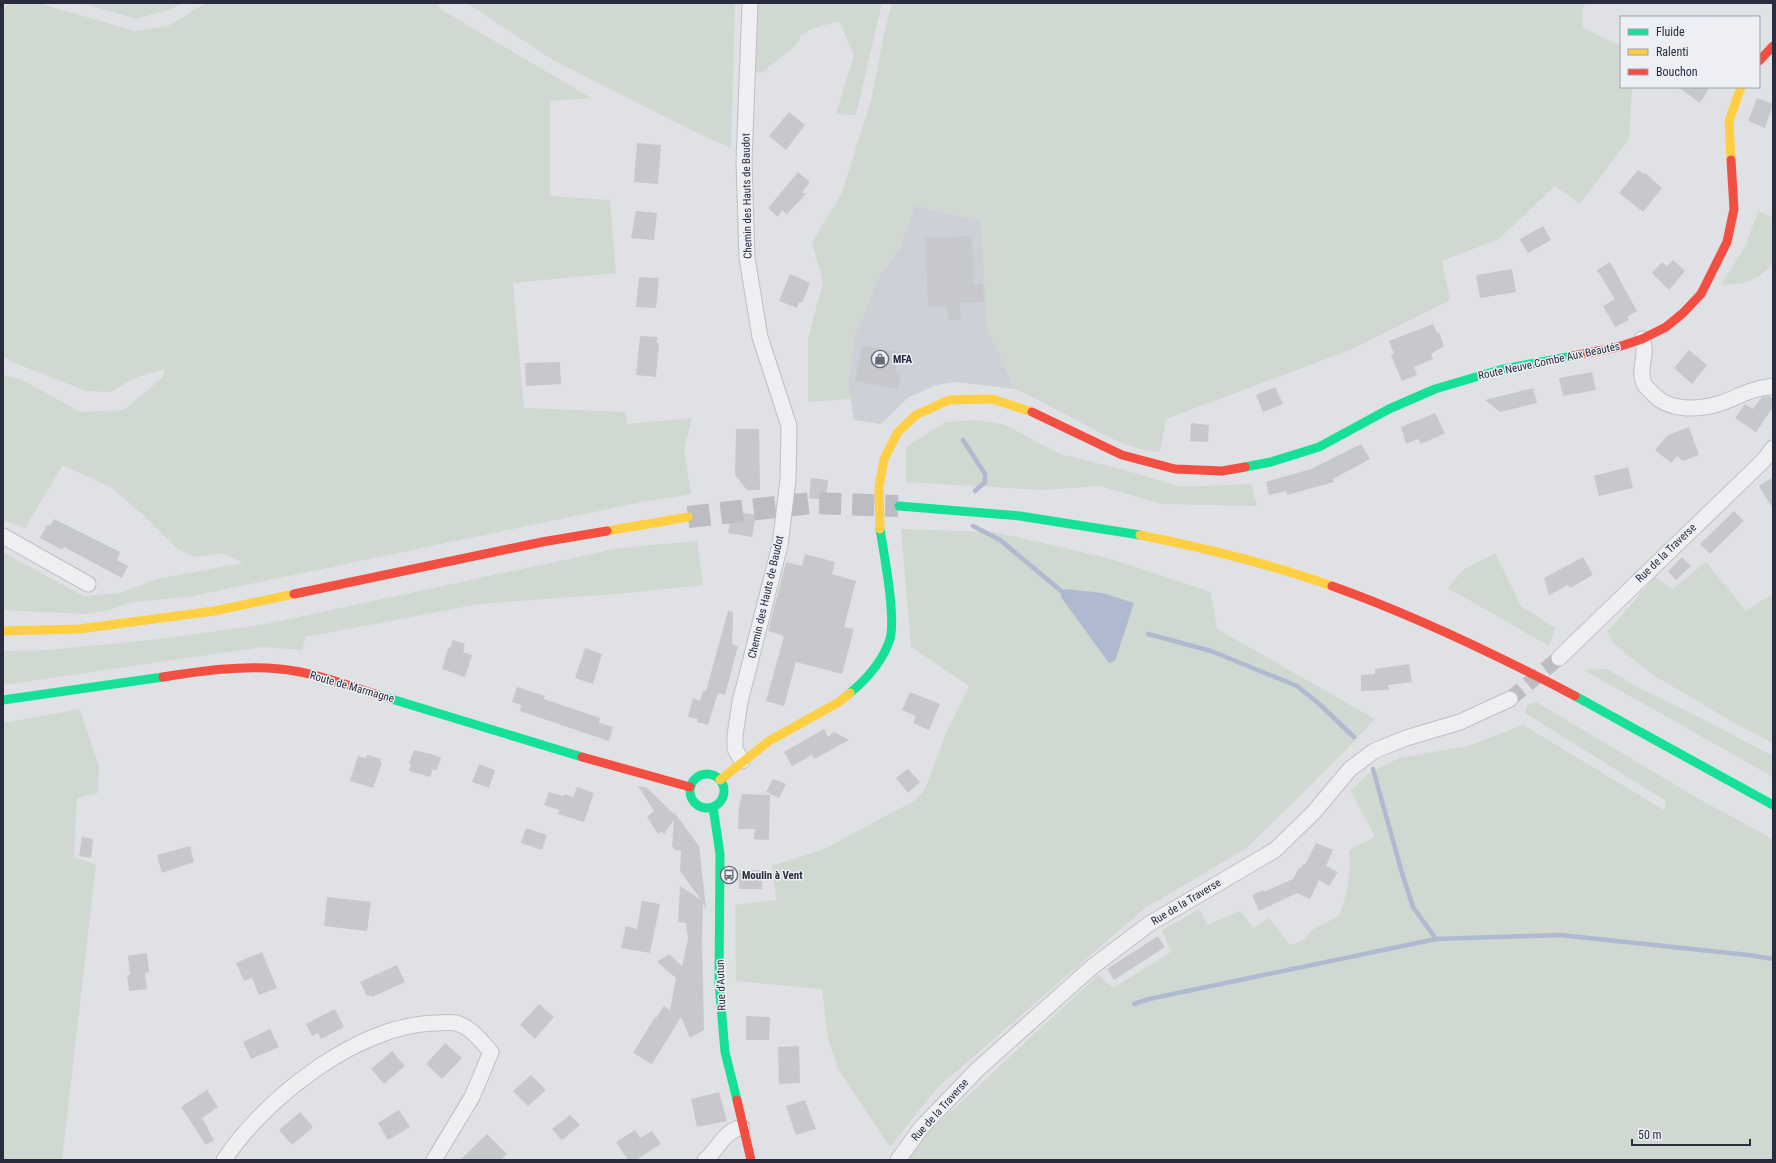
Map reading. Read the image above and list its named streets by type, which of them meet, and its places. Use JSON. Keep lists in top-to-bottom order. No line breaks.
{"streets":{"main road":["Route Neuve Combe Aux Beautés","Route de Marmagne","Rue d'Autun"],"street":["Chemin des Hauts de Baudot","Rue de la Traverse"]},"crossings":[["Chemin des Hauts de Baudot","Route Neuve Combe Aux Beautés"],["Route Neuve Combe Aux Beautés","Route de Marmagne"],["Route Neuve Combe Aux Beautés","Rue d'Autun"],["Route de Marmagne","Rue d'Autun"]],"places":{"shop":["MFA"],"bus stop":["Moulin à Vent"]},"legend":["Fluide","Ralenti","Bouchon"],"scale_bar":"50 m"}
